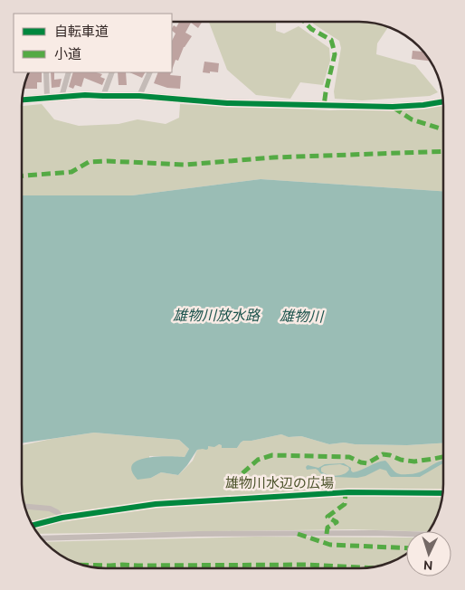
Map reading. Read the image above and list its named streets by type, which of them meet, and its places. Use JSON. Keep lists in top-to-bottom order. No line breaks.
{"water":["雄物川放水路","雄物川"],"parks":["雄物川水辺の広場"],"legend":["自転車道","小道"],"north":"bottom"}
